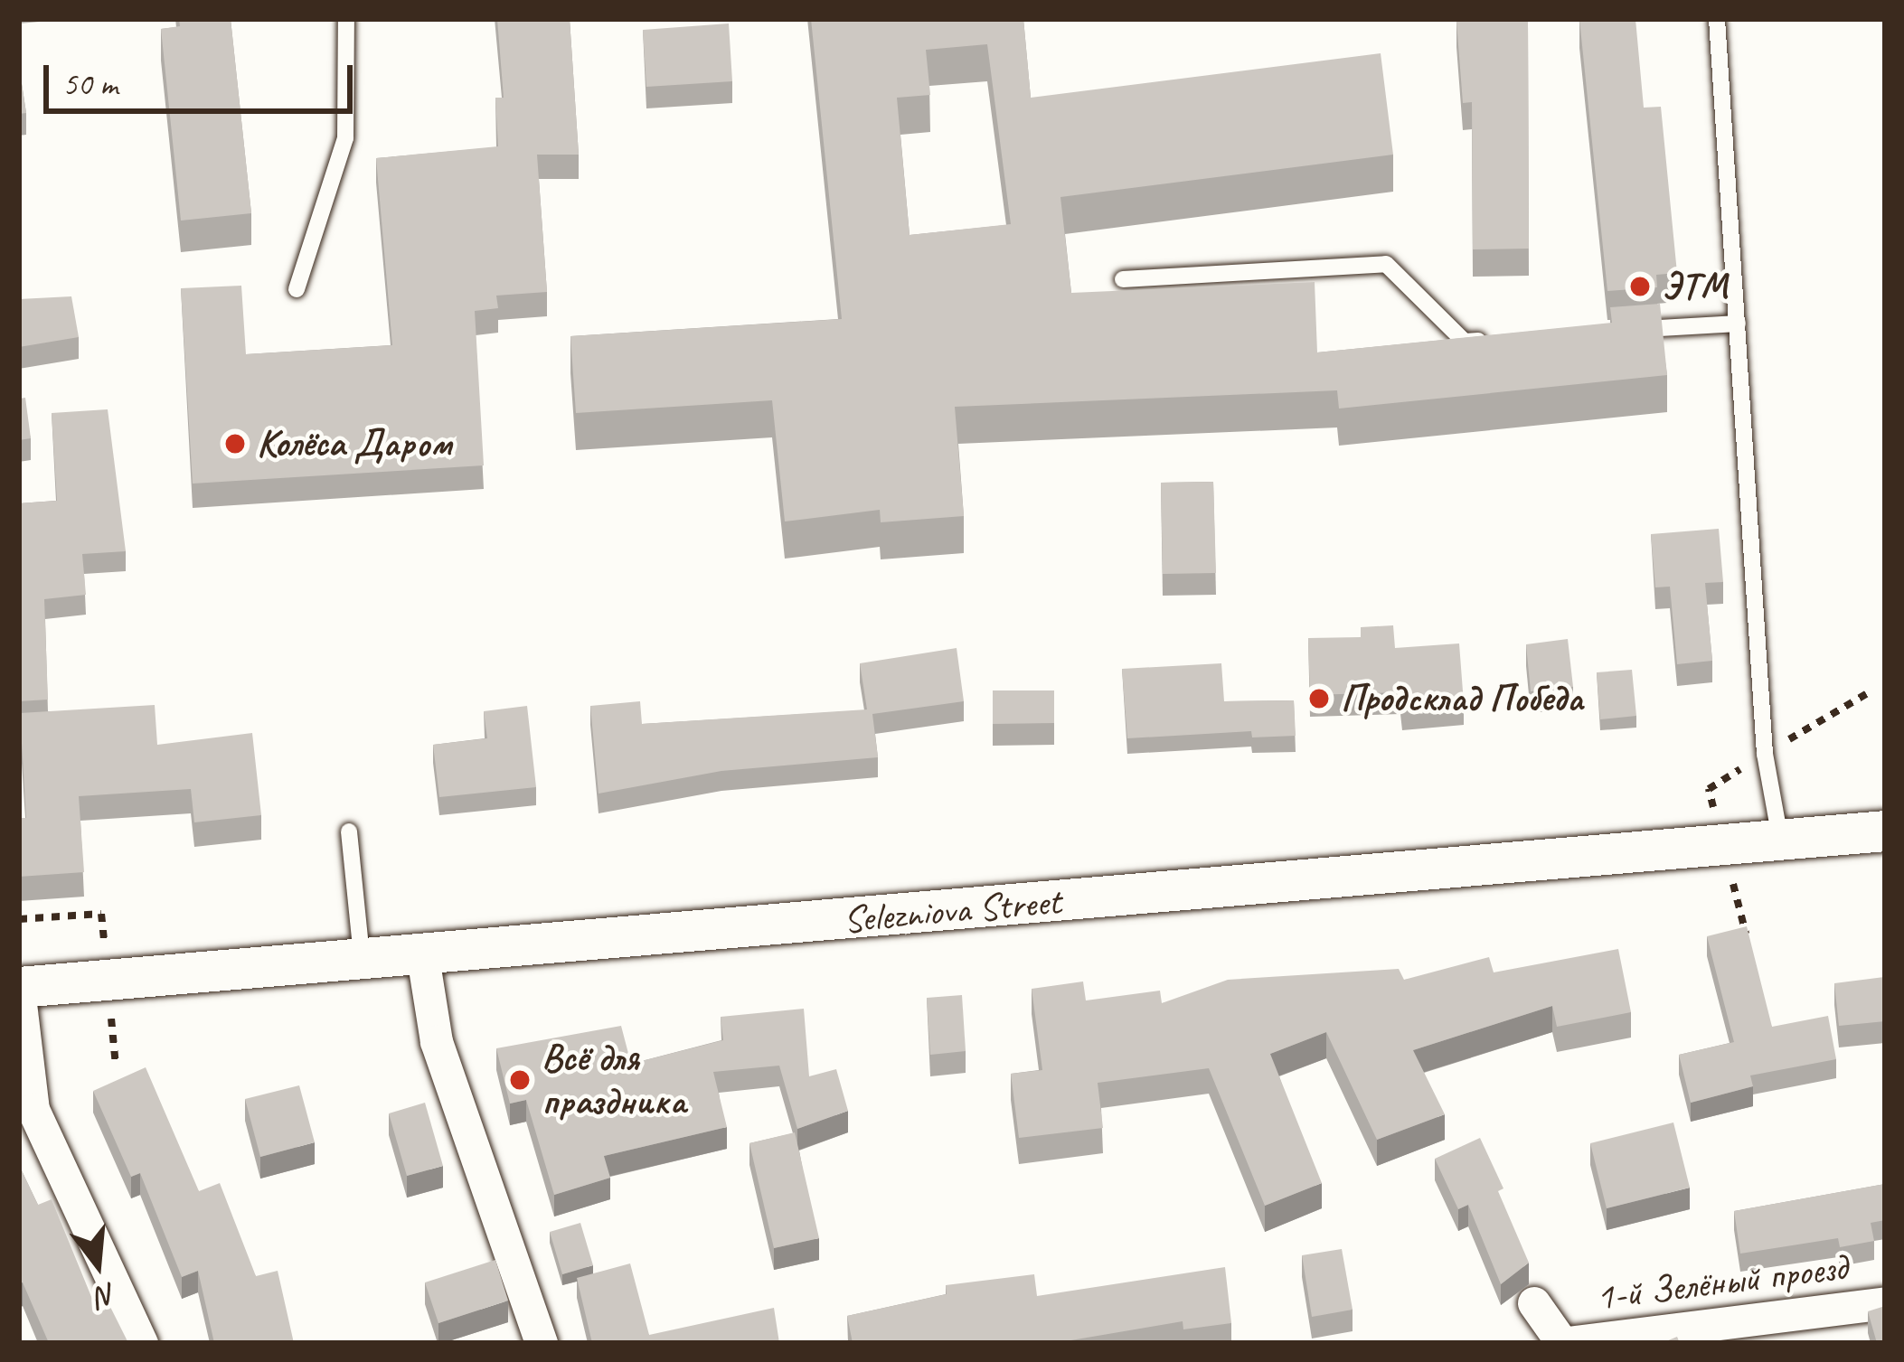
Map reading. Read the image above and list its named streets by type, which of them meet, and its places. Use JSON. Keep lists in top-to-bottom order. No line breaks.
{"streets":{"street":["Selezniova Street","1-й Зелёный проезд"]},"places":["ЭТМ","Колёса Даром","Продсклад Победа","Всё для праздника"],"scale_bar":"50 m","north":"bottom"}
